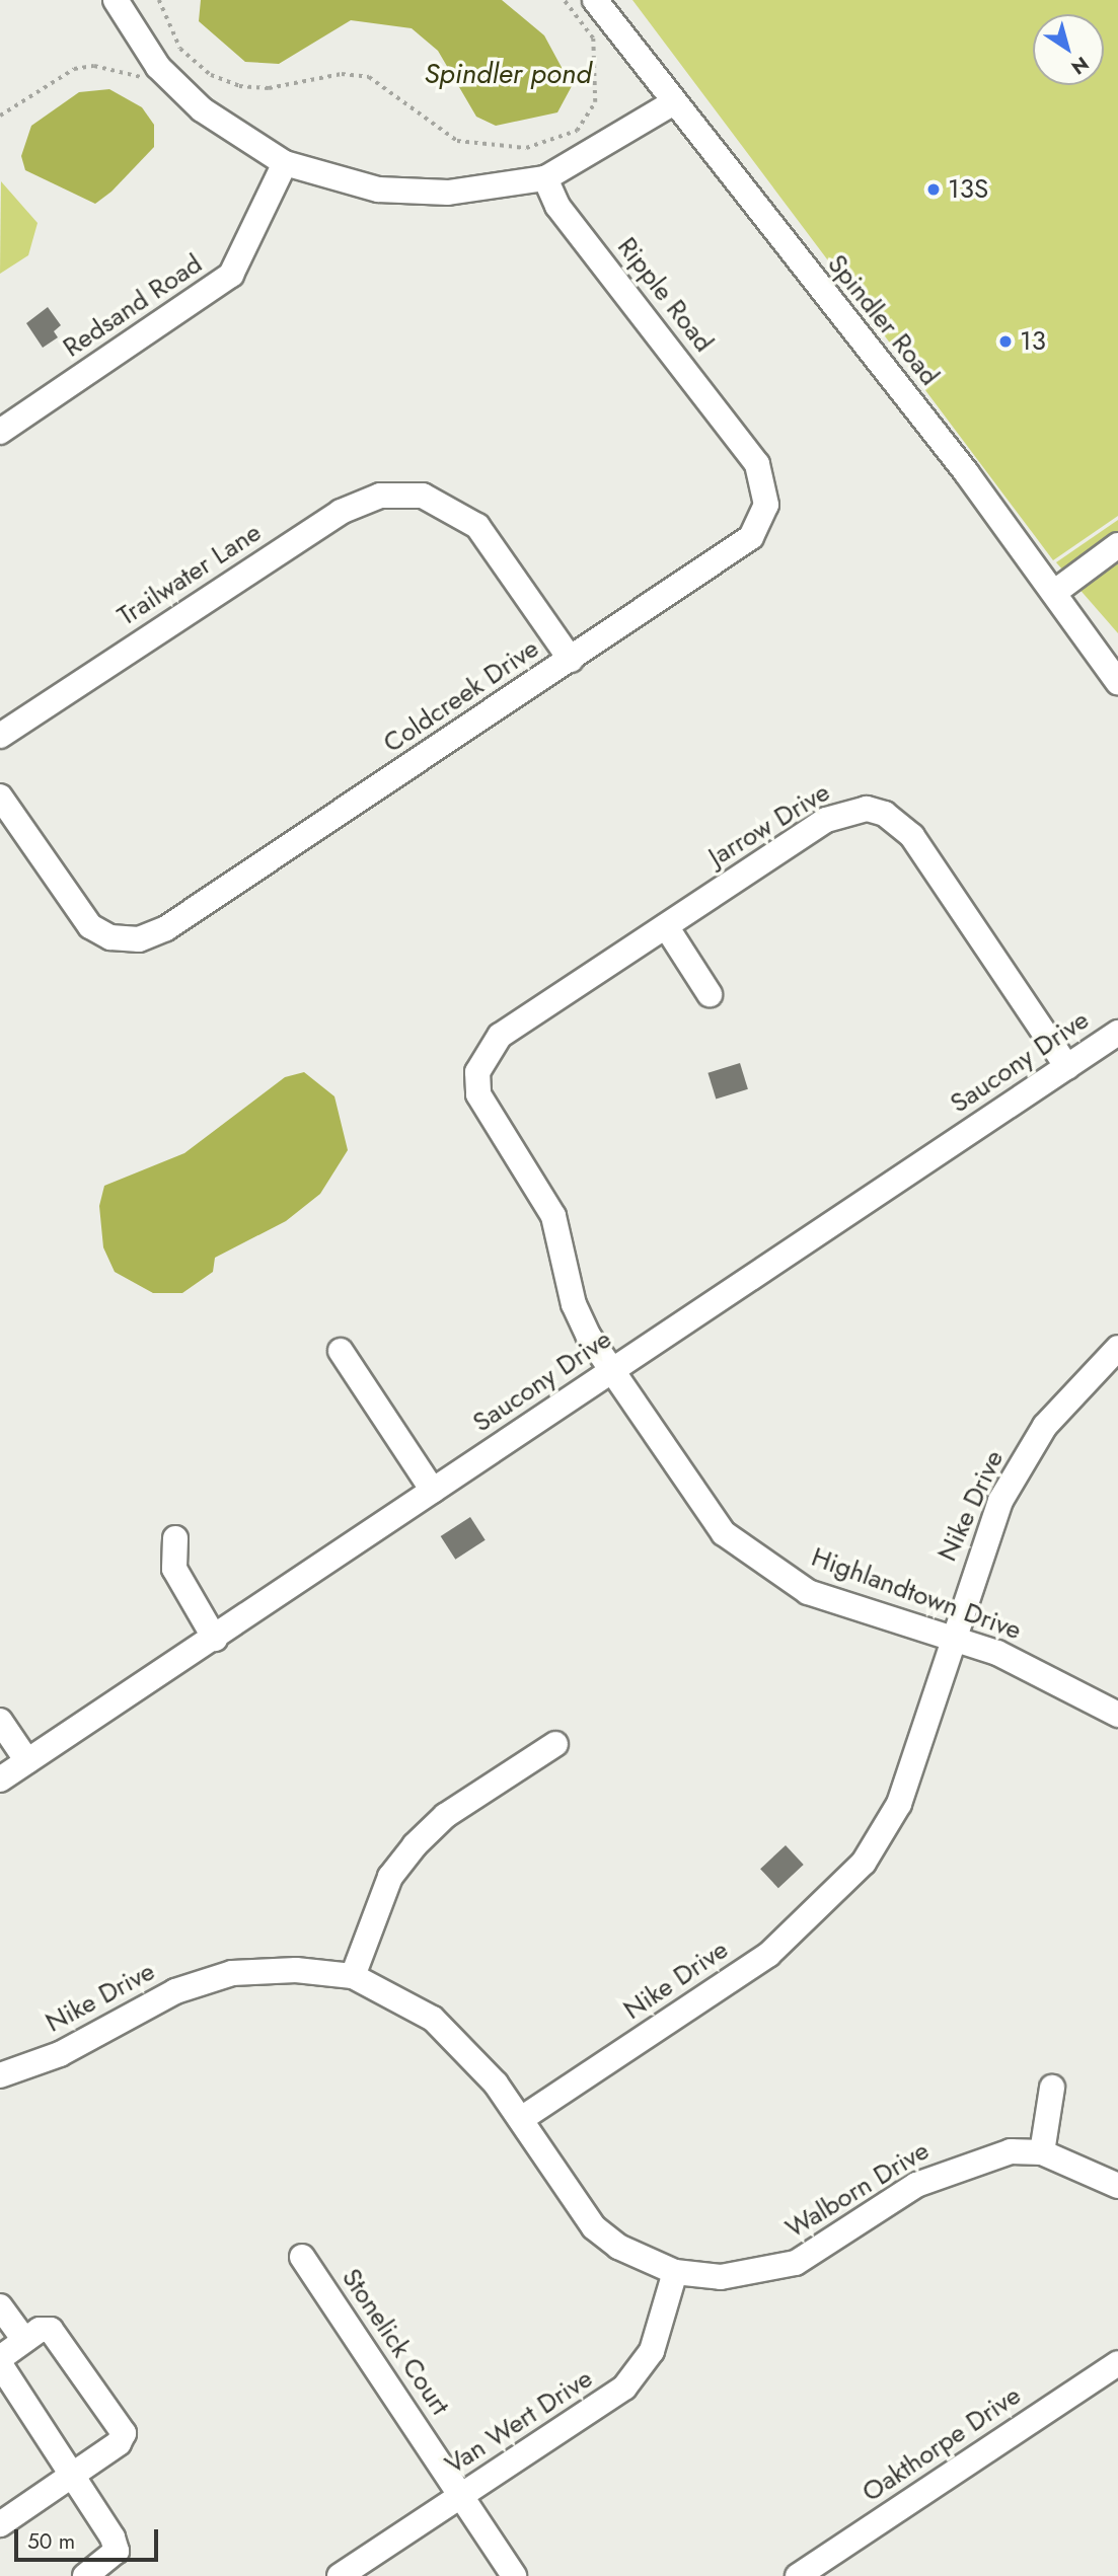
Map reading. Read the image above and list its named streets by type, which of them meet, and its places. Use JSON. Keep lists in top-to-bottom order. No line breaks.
{"streets":{"street":["Ripple Road","Redsand Road","Spindler Road","Trailwater Lane","Coldcreek Drive","Jarrow Drive","Saucony Drive","Nike Drive","Highlandtown Drive","Walborn Drive","Stonelick Court","Van Wert Drive","Oakthorpe Drive"]},"crossings":[["Ripple Road","Coldcreek Drive"],["Trailwater Lane","Coldcreek Drive"],["Jarrow Drive","Saucony Drive"],["Jarrow Drive","Highlandtown Drive"],["Saucony Drive","Highlandtown Drive"],["Nike Drive","Highlandtown Drive"],["Nike Drive","Walborn Drive"],["Walborn Drive","Van Wert Drive"],["Stonelick Court","Van Wert Drive"]],"water":["Spindler pond"],"places":["13S","13"],"scale_bar":"50 m","north":"bottom right"}
